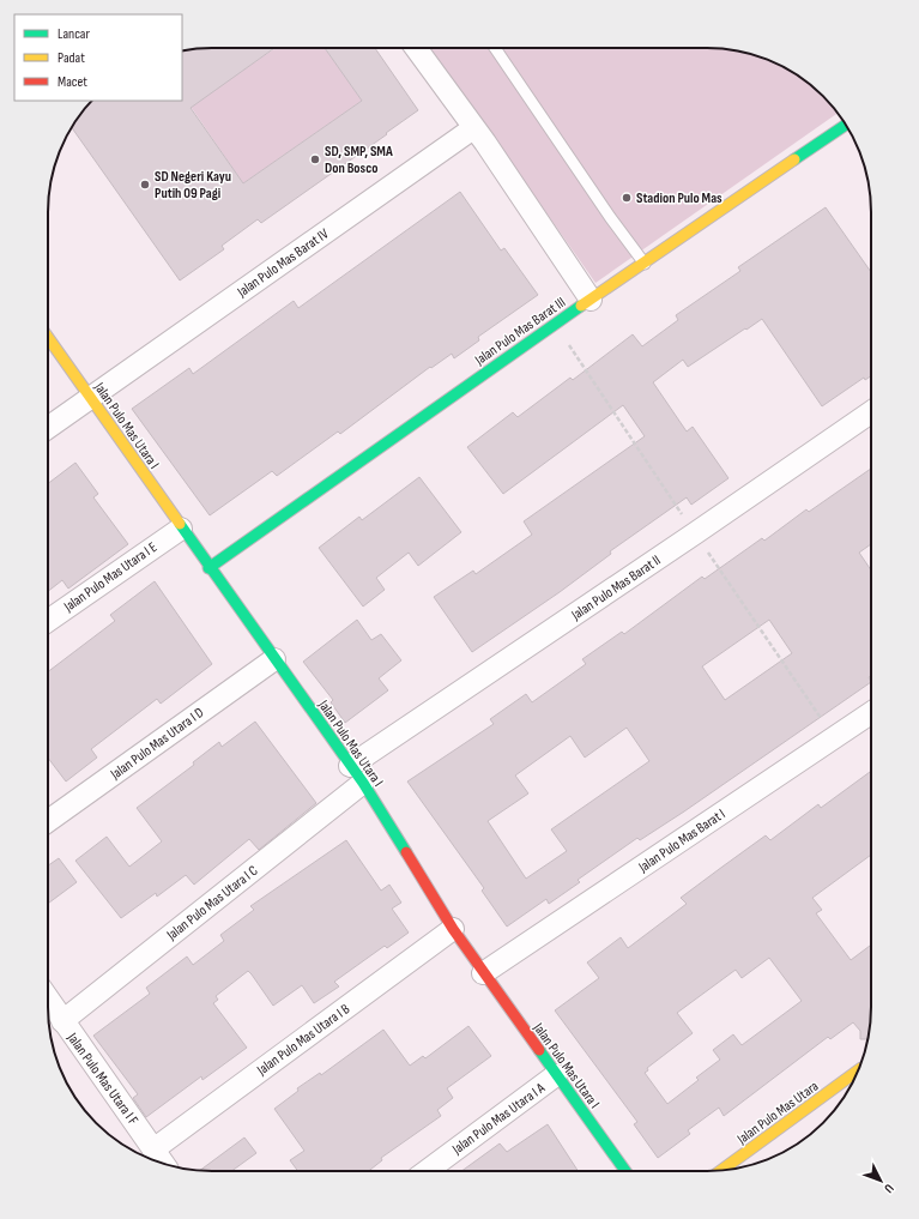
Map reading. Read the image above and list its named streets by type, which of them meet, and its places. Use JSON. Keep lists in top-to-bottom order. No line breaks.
{"streets":{"street":["Jalan Pulo Mas Barat IV","Jalan Pulo Mas Barat III","Jalan Pulo Mas Utara I","Jalan Pulo Mas Utara I E","Jalan Pulo Mas Barat II","Jalan Pulo Mas Utara I D","Jalan Pulo Mas Barat I","Jalan Pulo Mas Utara I C","Jalan Pulo Mas Utara I B","Jalan Pulo Mas Utara I F","Jalan Pulo Mas Utara","Jalan Pulo Mas Utara I A"]},"crossings":[["Jalan Pulo Mas Barat IV","Jalan Pulo Mas Utara I"],["Jalan Pulo Mas Barat III","Jalan Pulo Mas Utara I"],["Jalan Pulo Mas Utara I","Jalan Pulo Mas Utara I E"],["Jalan Pulo Mas Utara I","Jalan Pulo Mas Barat II"],["Jalan Pulo Mas Utara I","Jalan Pulo Mas Utara I D"],["Jalan Pulo Mas Utara I","Jalan Pulo Mas Barat I"],["Jalan Pulo Mas Utara I","Jalan Pulo Mas Utara I C"],["Jalan Pulo Mas Utara I","Jalan Pulo Mas Utara I B"],["Jalan Pulo Mas Utara I","Jalan Pulo Mas Utara I A"],["Jalan Pulo Mas Barat II","Jalan Pulo Mas Utara I C"],["Jalan Pulo Mas Utara I C","Jalan Pulo Mas Utara I F"],["Jalan Pulo Mas Utara I B","Jalan Pulo Mas Utara I F"]],"places":["SD, SMP, SMA Don Bosco","SD Negeri Kayu Putih 09 Pagi","Stadion Pulo Mas"],"legend":["Lancar","Padat","Macet"],"north":"bottom right"}
